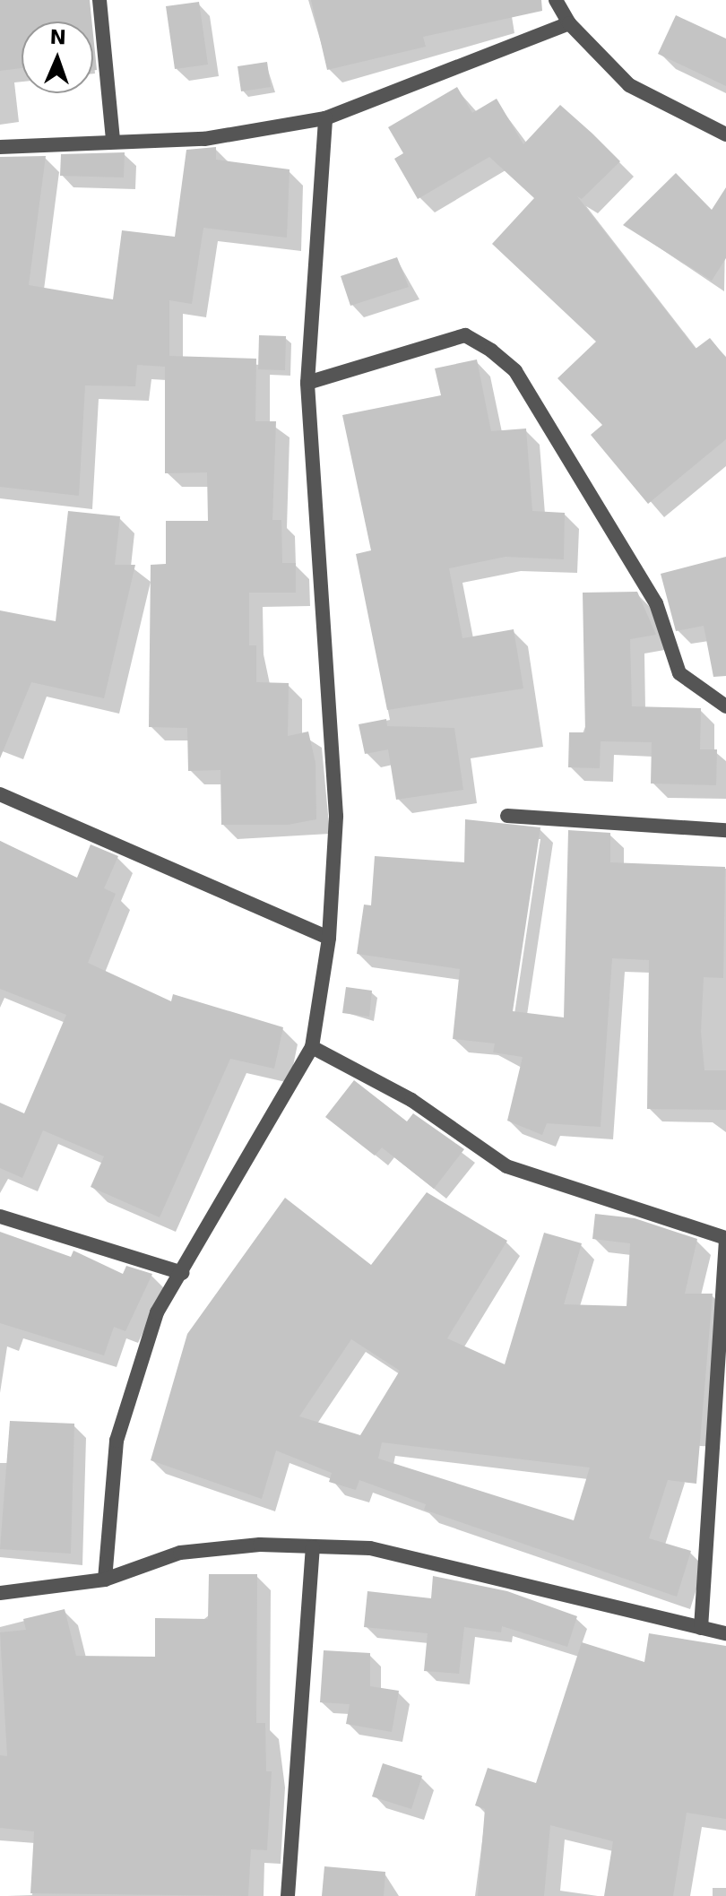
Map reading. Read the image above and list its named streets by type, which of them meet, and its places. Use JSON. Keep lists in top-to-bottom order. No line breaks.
{"north":"top"}
